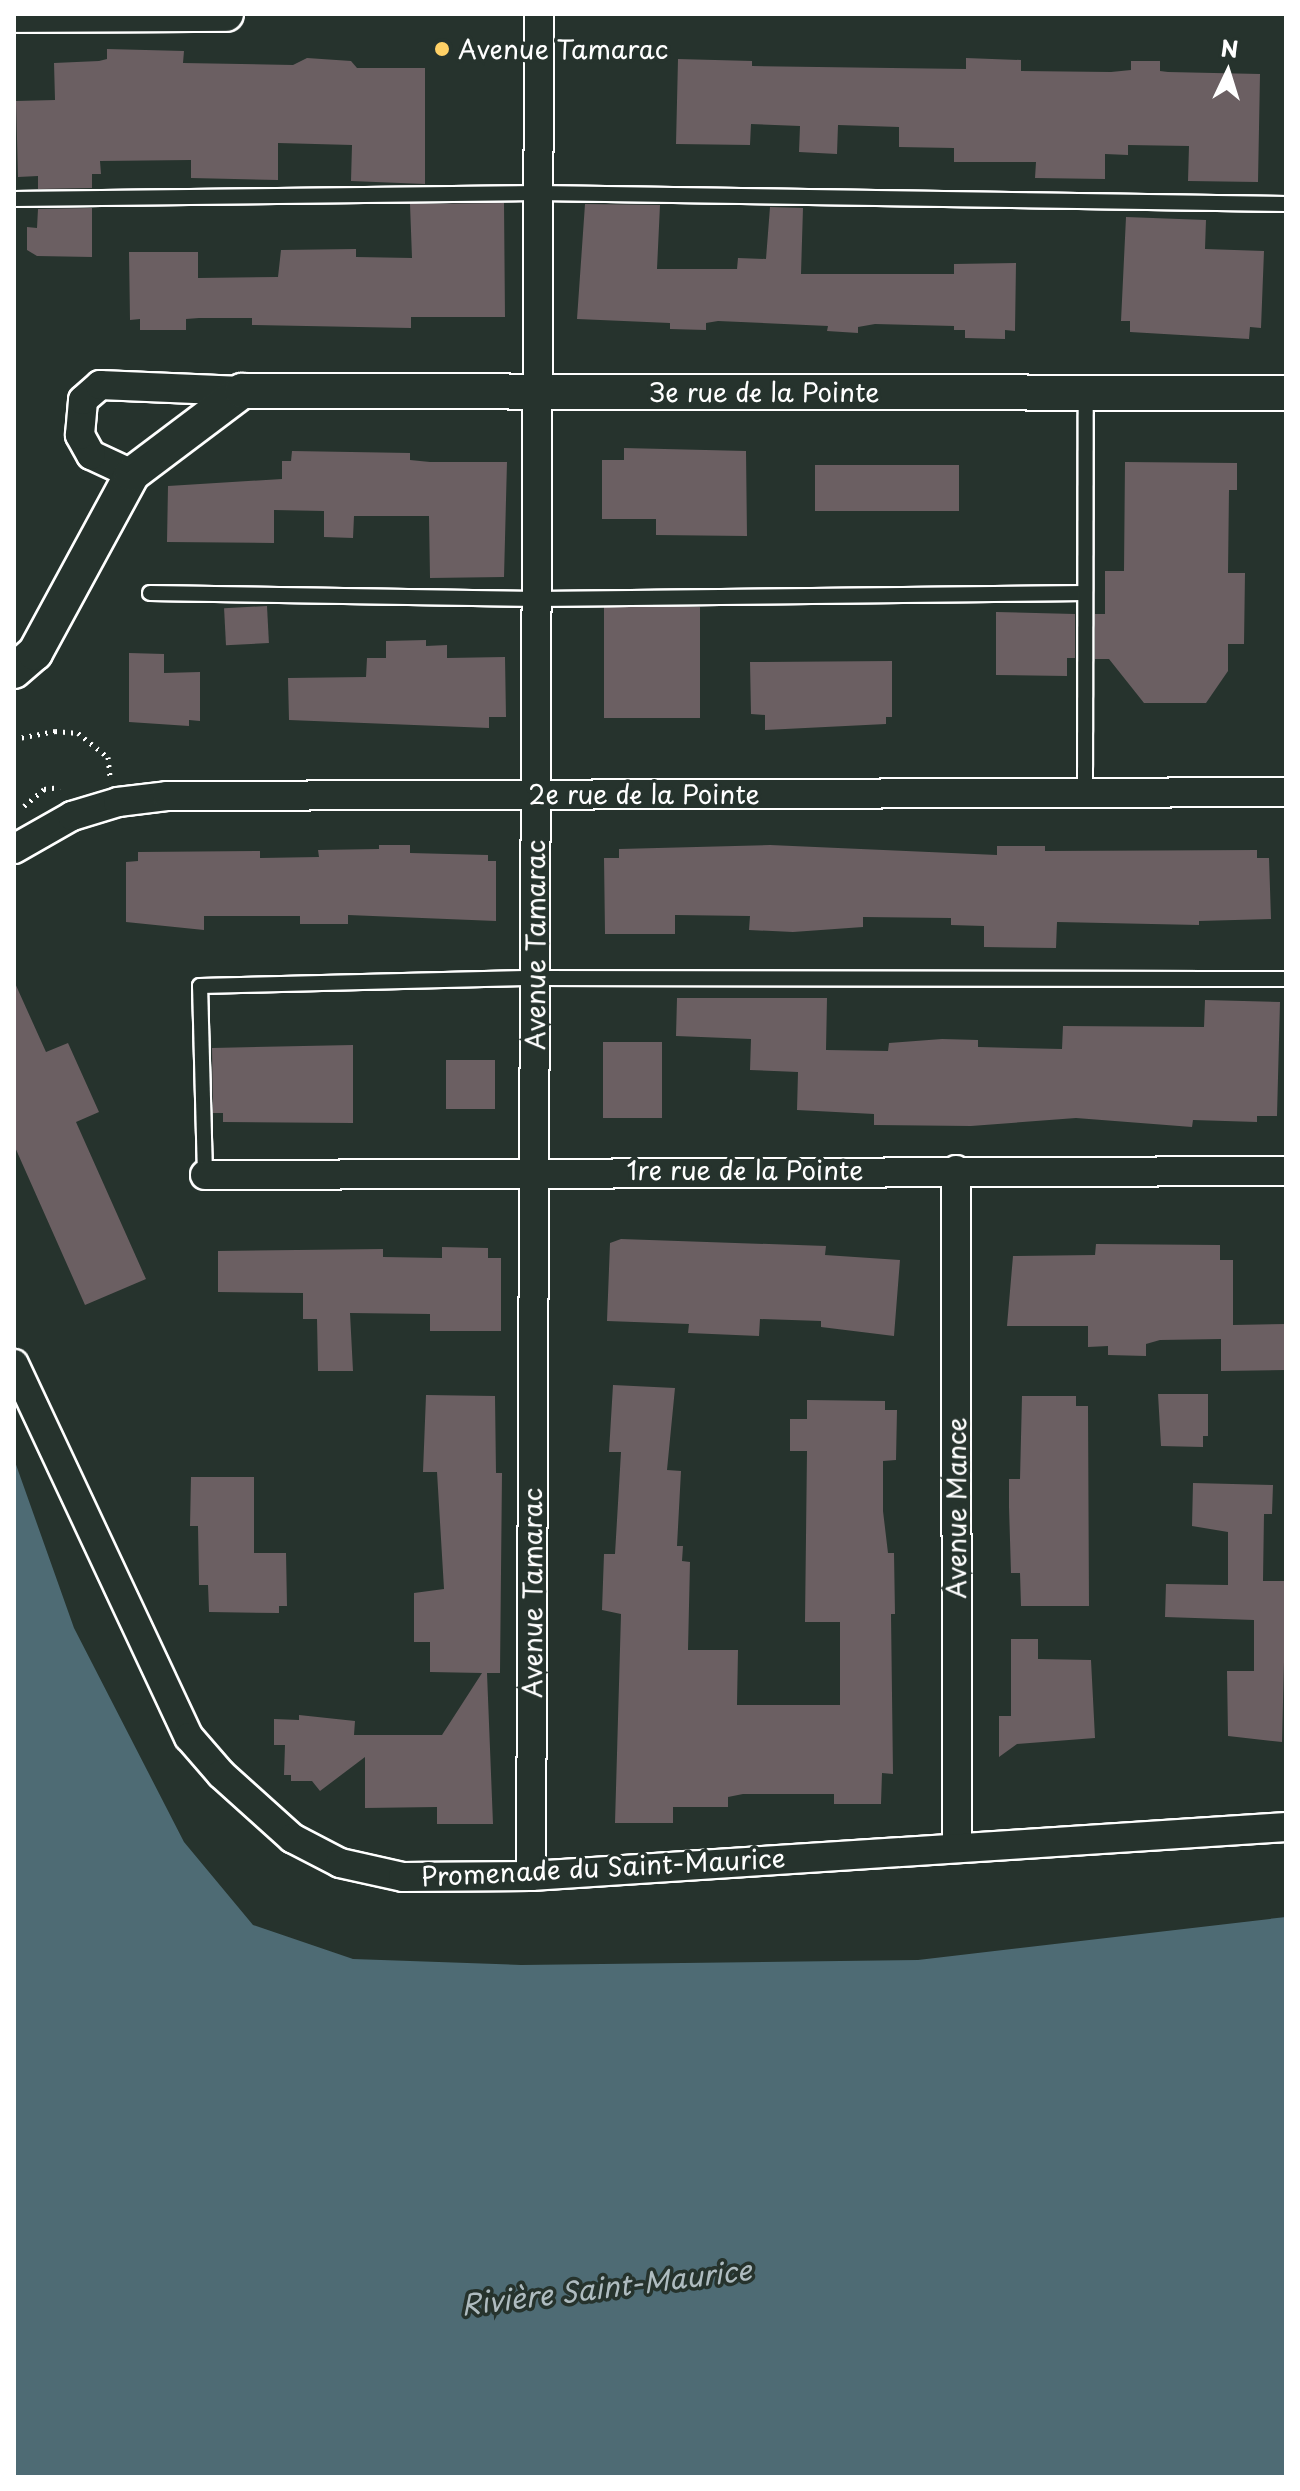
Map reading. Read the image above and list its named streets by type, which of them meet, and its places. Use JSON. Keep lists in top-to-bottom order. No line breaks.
{"streets":{"street":["3e rue de la Pointe","2e rue de la Pointe","Avenue Tamarac","1re rue de la Pointe","Avenue Mance","Promenade du Saint-Maurice"]},"crossings":[["3e rue de la Pointe","Avenue Tamarac"],["2e rue de la Pointe","Avenue Tamarac"],["Avenue Tamarac","1re rue de la Pointe"],["Avenue Tamarac","Promenade du Saint-Maurice"],["1re rue de la Pointe","Avenue Mance"],["Avenue Mance","Promenade du Saint-Maurice"]],"water":["Rivière Saint-Maurice"],"places":["Avenue Tamarac"],"north":"top"}
